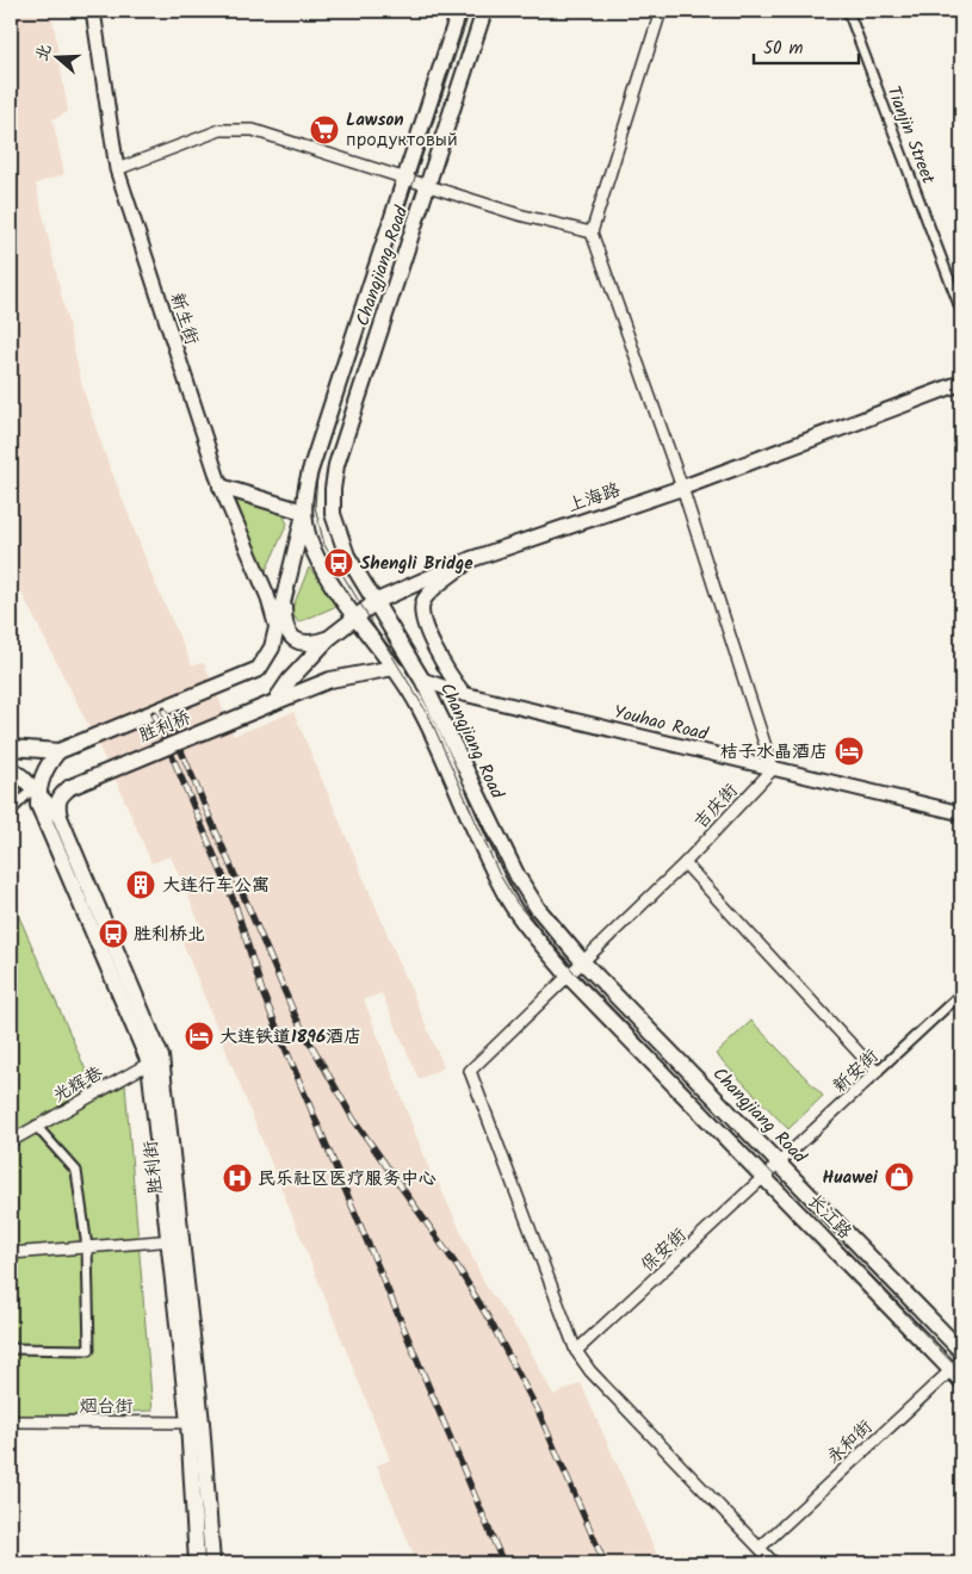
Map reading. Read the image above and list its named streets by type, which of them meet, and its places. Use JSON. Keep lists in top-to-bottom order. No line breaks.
{"streets":{"main road":["Changjiang Road","上海路","胜利桥","胜利街","长江路"],"street":["Tianjin Street","新生街","Youhao Road","吉庆街","新安街","光辉巷","保安街","烟台街","永和街"]},"crossings":[["Changjiang Road","上海路"],["Changjiang Road","Youhao Road"],["Changjiang Road","胜利桥"],["Changjiang Road","吉庆街"],["Changjiang Road","新安街"],["Changjiang Road","长江路"],["Changjiang Road","保安街"],["新生街","胜利桥"],["上海路","胜利桥"],["Youhao Road","吉庆街"],["胜利桥","胜利街"],["吉庆街","长江路"],["吉庆街","保安街"],["新安街","长江路"],["新安街","保安街"],["光辉巷","胜利街"],["胜利街","烟台街"],["长江路","保安街"],["长江路","永和街"]],"places":{"supermarket":["Lawson продуктовый"],"bus stop":["Shengli Bridge","胜利桥北"],"hotel":["桔子水晶酒店","大连铁道1896酒店"],"building":["大连行车公寓"],"shop":["Huawei"],"hospital":["民乐社区医疗服务中心"]},"scale_bar":"50 m","north":"left"}
